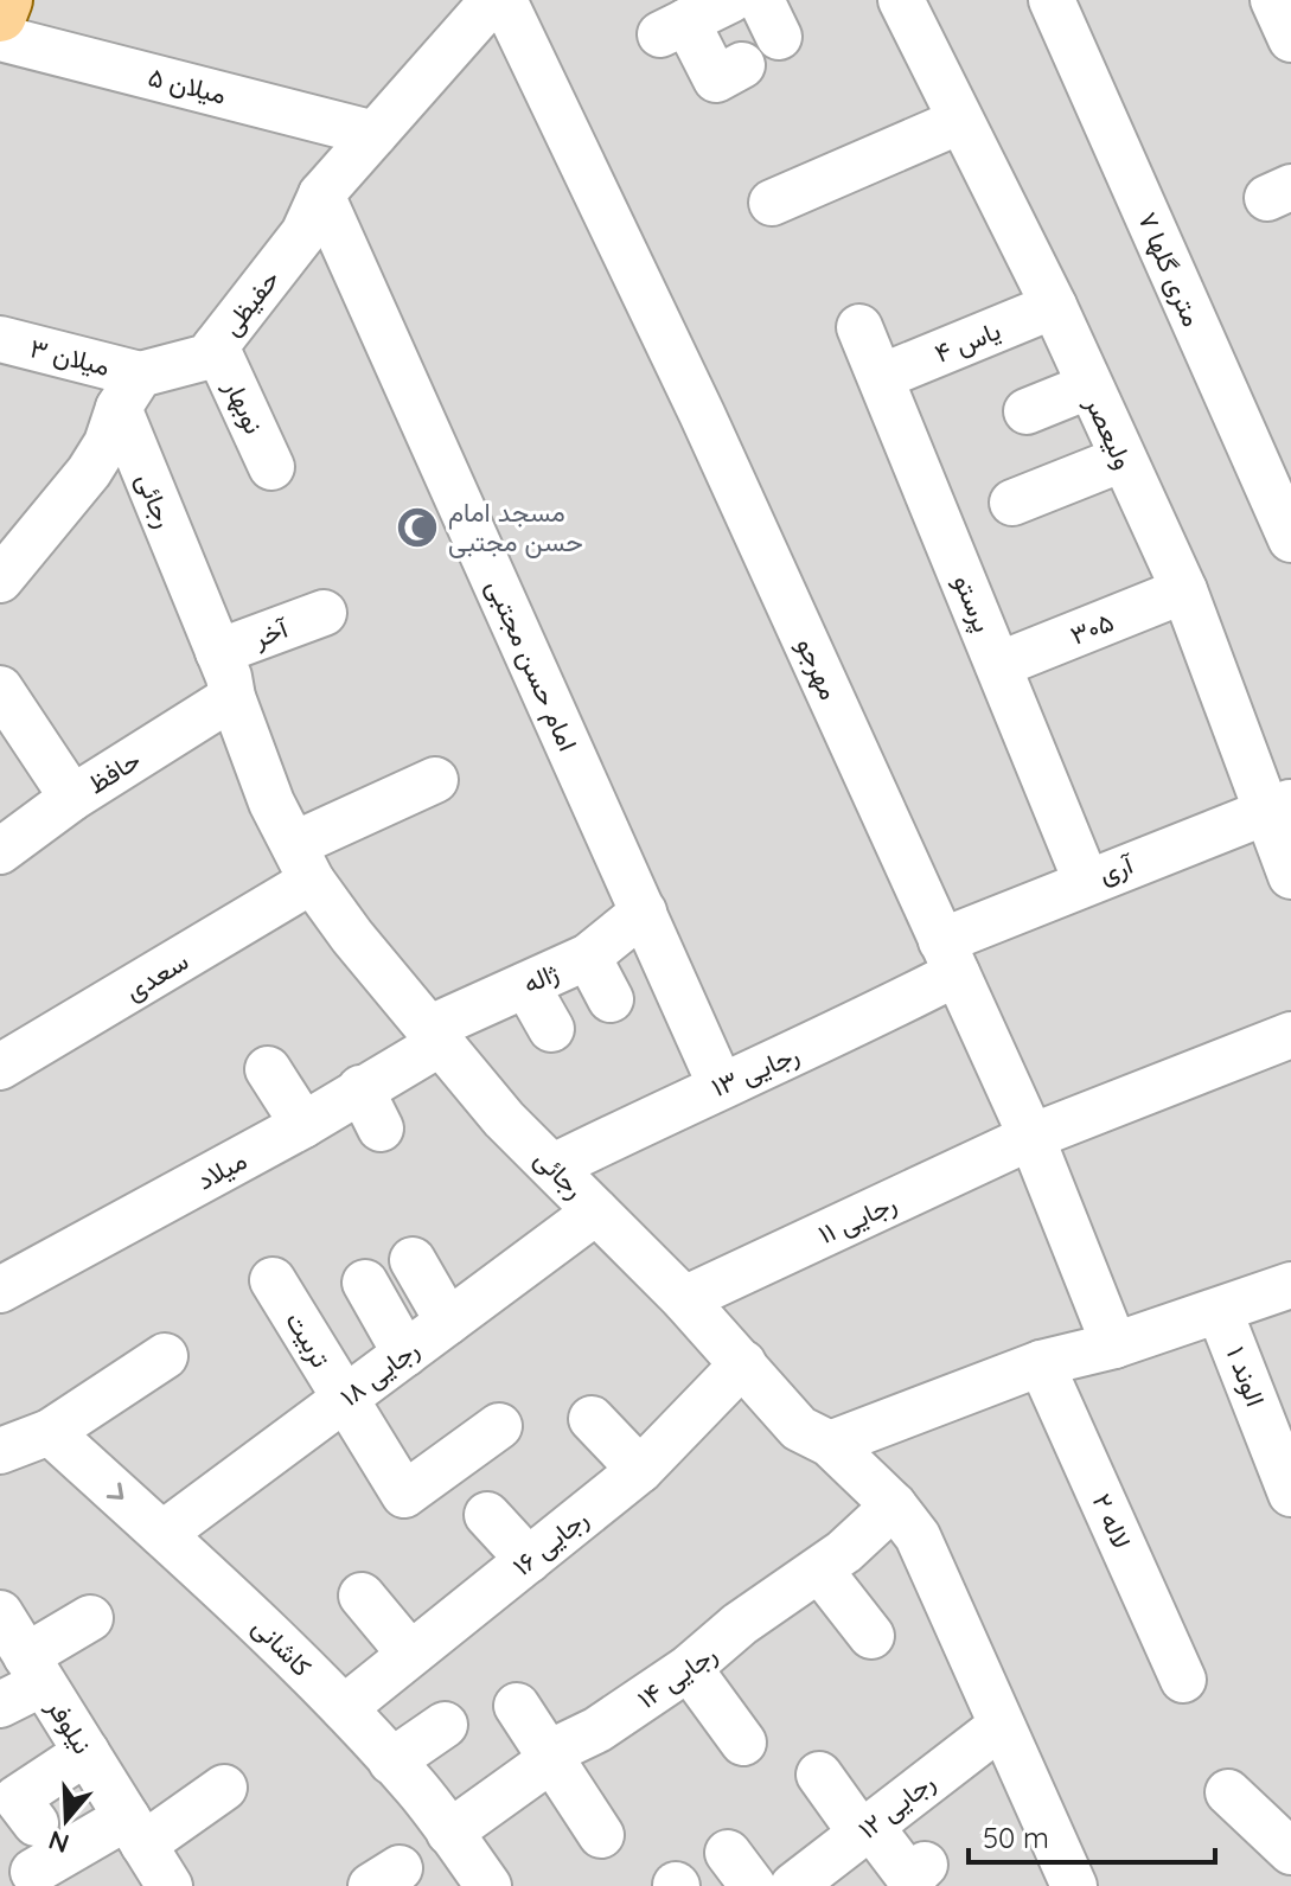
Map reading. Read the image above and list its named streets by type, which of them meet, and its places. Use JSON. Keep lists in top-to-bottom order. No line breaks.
{"streets":{"street":["میلان ۵","۷ متری گلها","حفیظی","یاس ۴","میلان ۳","نوبهار","ولیعصر","رجائی","پرستو","۳۰۵","آخر","امام حسن مجتبی","مهرجو","حافظ","آری","سعدی","ژاله","رجایی ۱۳","میلاد","رجایی ۱۱","تربیت","رجایی ۱۸","الوند ۱","لاله ۲","رجایی ۱۶","کاشانی","رجایی ۱۴","نیلوفر","رجایی ۱۲"]},"crossings":[["میلان ۵","حفیظی"],["حفیظی","میلان ۳"],["حفیظی","نوبهار"],["حفیظی","رجائی"],["حفیظی","امام حسن مجتبی"],["یاس ۴","ولیعصر"],["یاس ۴","پرستو"],["میلان ۳","رجائی"],["ولیعصر","۳۰۵"],["ولیعصر","آری"],["رجائی","آخر"],["رجائی","حافظ"],["رجائی","سعدی"],["رجائی","ژاله"],["رجائی","رجایی ۱۳"],["رجائی","میلاد"],["رجائی","رجایی ۱۱"],["رجائی","رجایی ۱۸"],["رجائی","رجایی ۱۶"],["رجائی","رجایی ۱۴"],["رجائی","رجایی ۱۲"],["پرستو","۳۰۵"],["پرستو","آری"],["امام حسن مجتبی","ژاله"],["امام حسن مجتبی","رجایی ۱۳"],["مهرجو","آری"],["مهرجو","رجایی ۱۳"],["مهرجو","رجایی ۱۱"],["آری","رجایی ۱۳"],["ژاله","میلاد"],["تربیت","رجایی ۱۸"],["رجایی ۱۸","کاشانی"],["رجایی ۱۶","کاشانی"],["کاشانی","رجایی ۱۴"]],"places":{"mosque":["مسجد امام حسن مجتبی"]},"scale_bar":"50 m","north":"bottom"}
